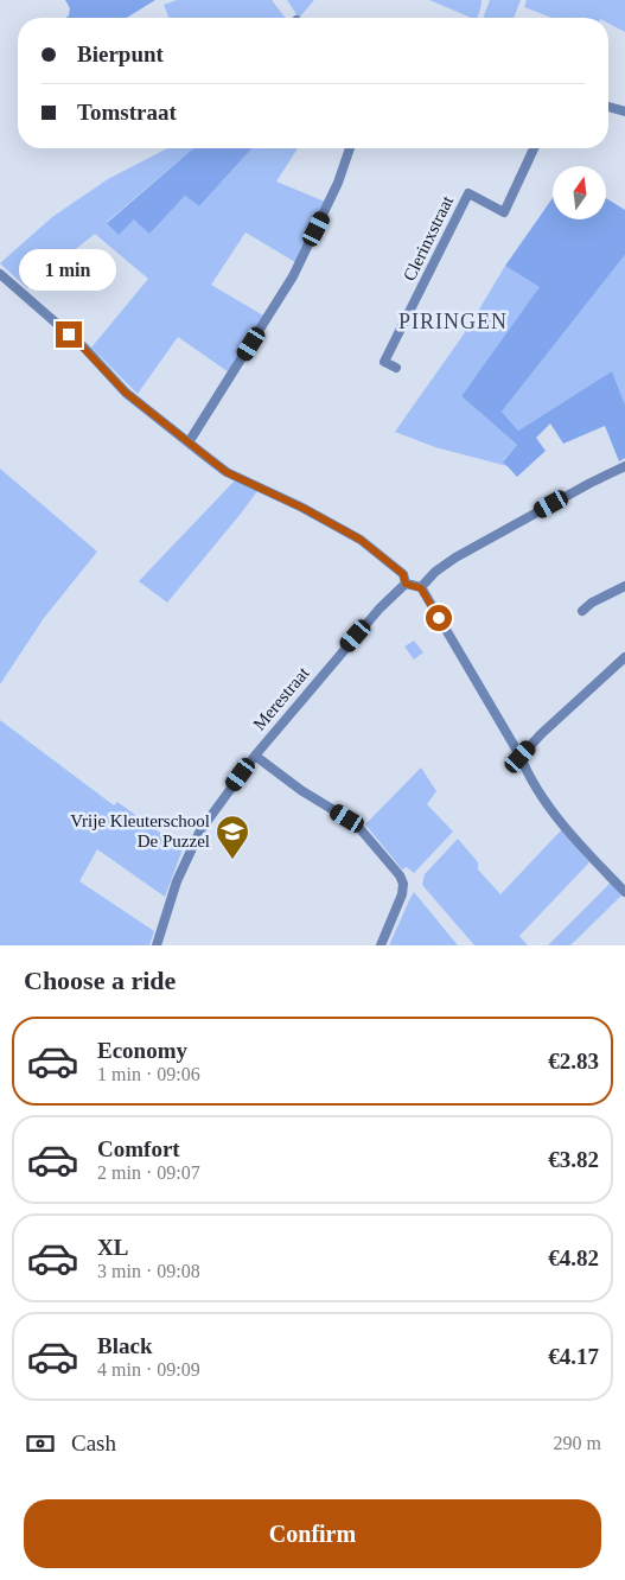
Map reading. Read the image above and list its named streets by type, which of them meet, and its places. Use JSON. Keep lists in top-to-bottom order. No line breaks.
{"streets":{"street":["Clerinxstraat","Merestraat"]},"districts":["PIRINGEN"],"places":{"school or university":["Vrije Kleuterschool De Puzzel"]},"north":"top","page":{"banner":["Bierpunt","Tomstraat"],"bubble":"1 min","heading":"Choose a ride","list":[{"name":"Economy","note":"1 min · 09:06","value":"€2.83"},{"name":"Comfort","note":"2 min · 09:07","value":"€3.82"},{"name":"XL","note":"3 min · 09:08","value":"€4.82"},{"name":"Black","note":"4 min · 09:09","value":"€4.17"}],"pay":["Cash","290 m"],"buttons":"Confirm"}}
